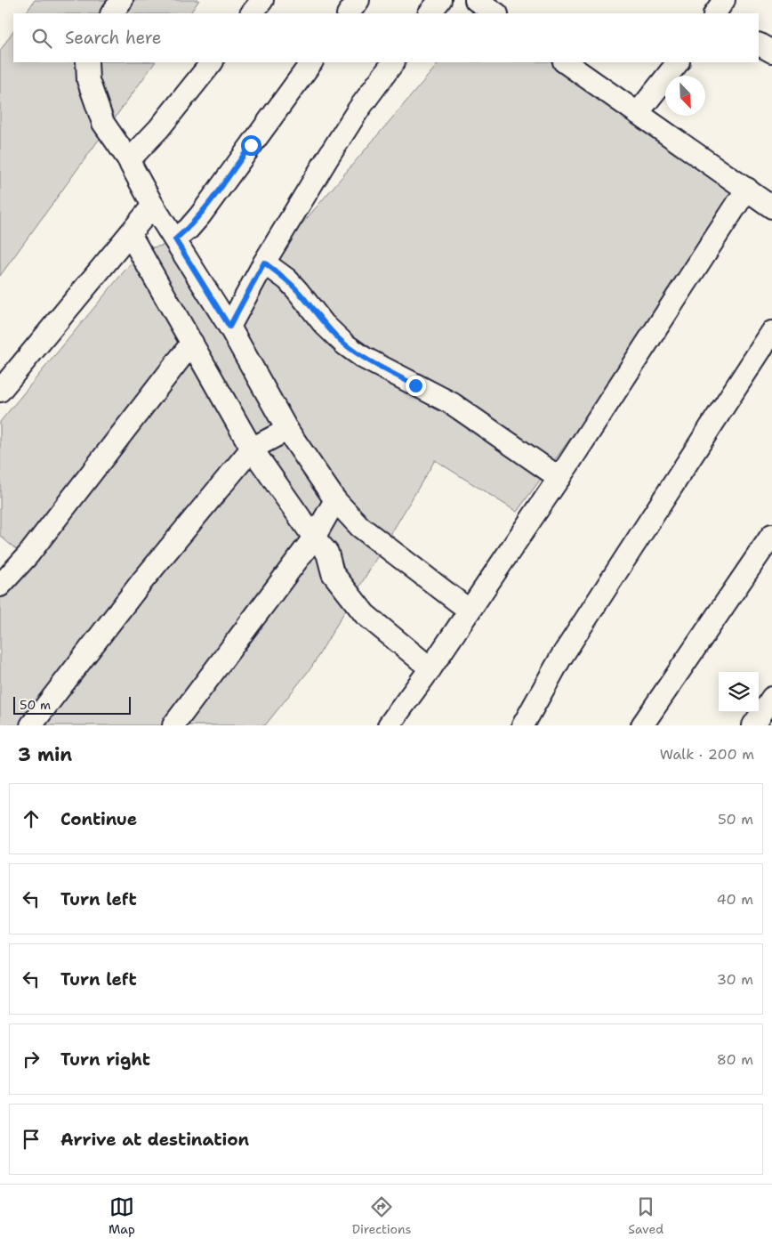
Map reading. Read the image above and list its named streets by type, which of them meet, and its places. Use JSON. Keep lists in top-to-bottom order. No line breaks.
{"scale_bar":"50 m","north":"bottom right","page":{"search":"Search here","scale":"50 m","heading":["3 min","Walk · 200 m"],"list":[["Continue","50 m"],["Turn left","40 m"],["Turn left","30 m"],["Turn right","80 m"],"Arrive at destination"],"nav":["Map","Directions","Saved"]}}
